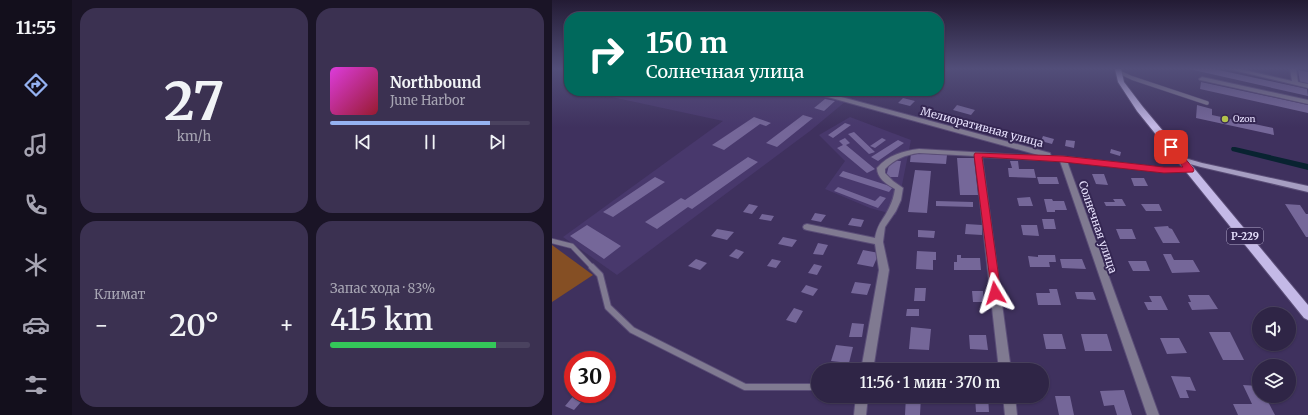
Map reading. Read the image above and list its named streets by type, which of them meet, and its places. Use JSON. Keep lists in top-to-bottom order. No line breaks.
{"streets":{"main road":["Р-229"],"street":["Мелиоративная улица","Солнечная улица"]},"crossings":[["Мелиоративная улица","Солнечная улица"],["Мелиоративная улица","Р-229"]],"places":["Ozon"],"page":{"tabs":"11:55","tile":[["27","km/h"],"Климат",["Запас хода · 83%","415 km"]],"turn":["150 m","Солнечная улица"],"song":["Northbound","June Harbor"],"heat":["−","20°","+"],"limit":"30","trip":"11:56 · 1 мин · 370 m"}}
